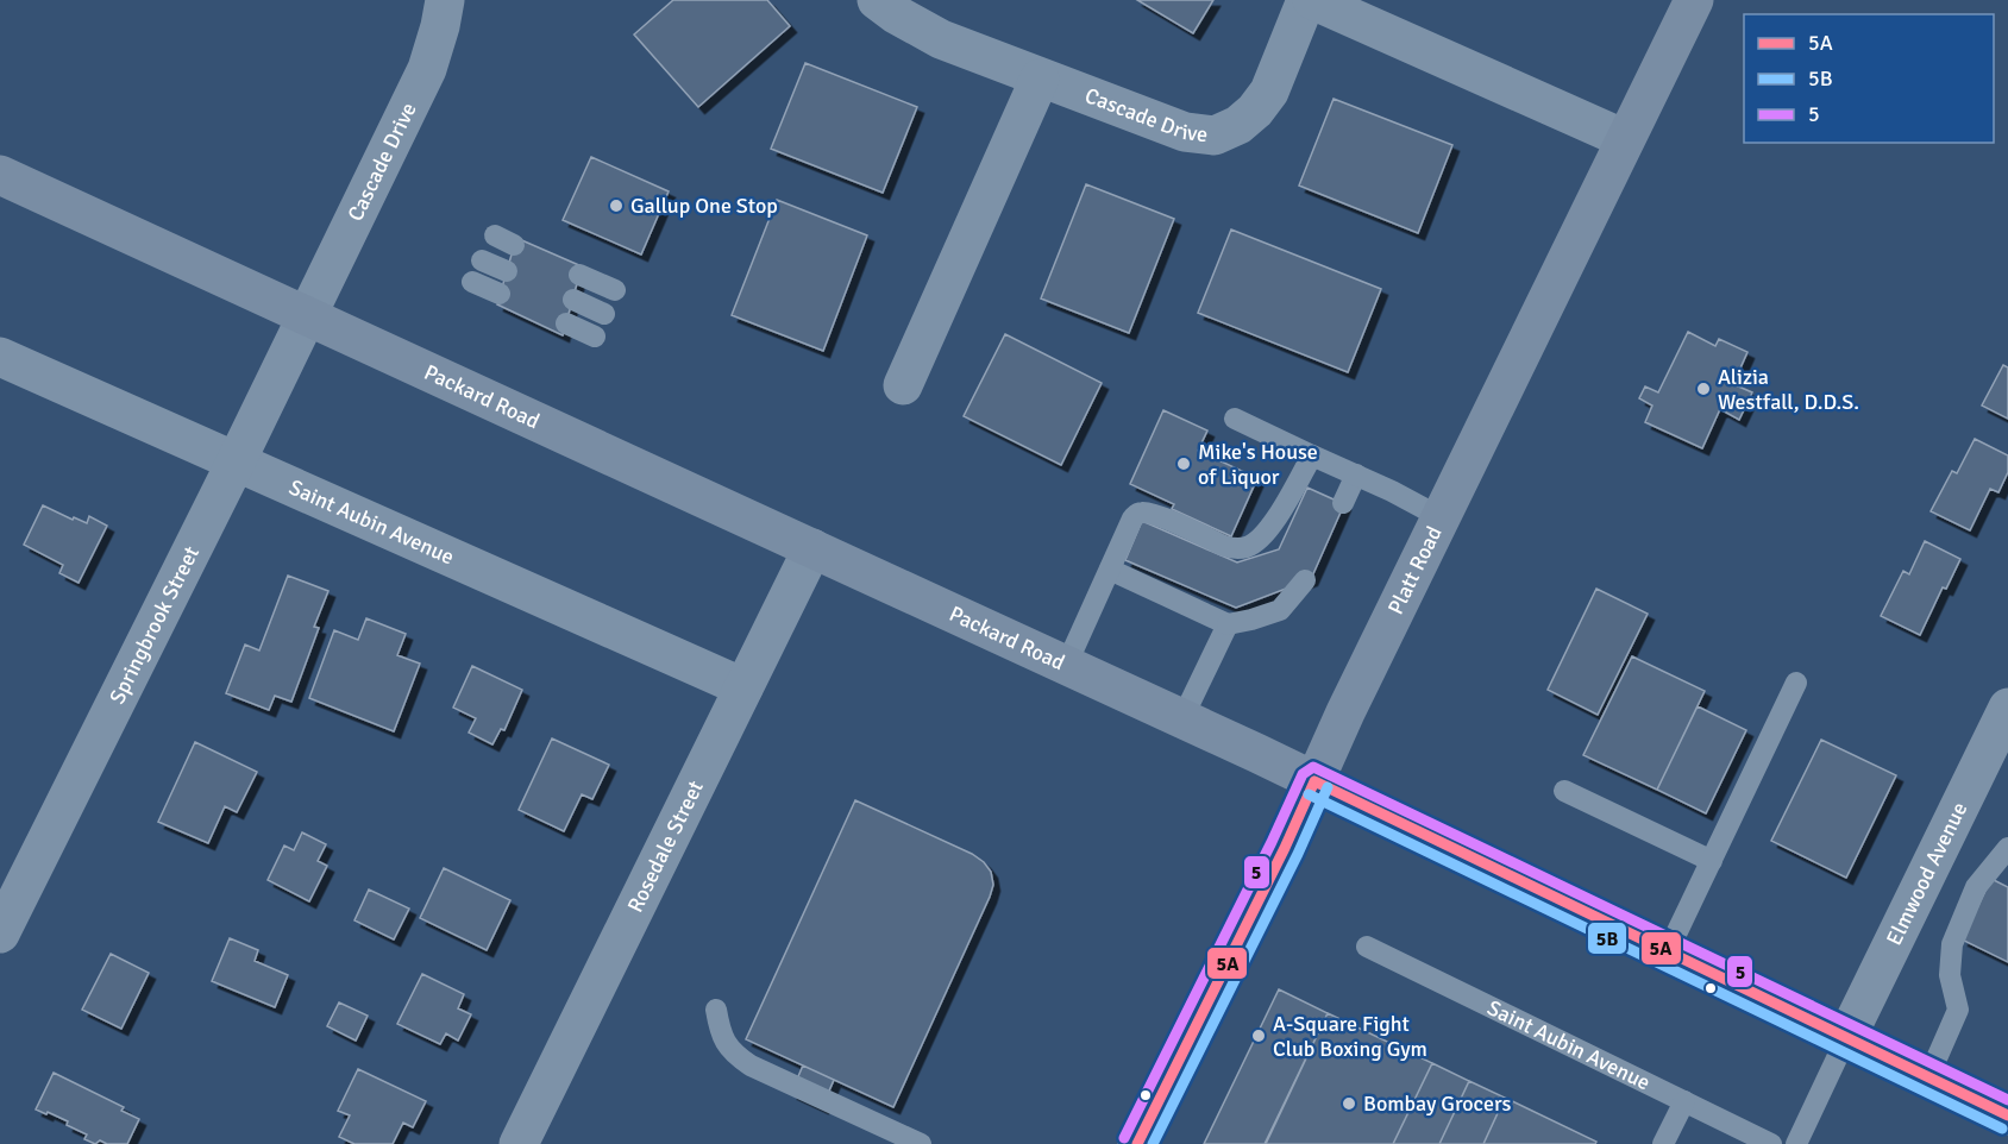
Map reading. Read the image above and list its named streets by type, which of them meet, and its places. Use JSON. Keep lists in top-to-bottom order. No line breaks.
{"streets":{"main road":["Packard Road","Platt Road"],"street":["Cascade Drive","Saint Aubin Avenue","Springbrook Street","Rosedale Street","Elmwood Avenue"]},"crossings":[["Cascade Drive","Packard Road"],["Cascade Drive","Springbrook Street"],["Packard Road","Platt Road"],["Packard Road","Springbrook Street"],["Packard Road","Rosedale Street"],["Packard Road","Elmwood Avenue"],["Saint Aubin Avenue","Springbrook Street"],["Saint Aubin Avenue","Rosedale Street"]],"places":["Gallup One Stop","Alizia Westfall, D.D.S.","Mike's House of Liquor","A-Square Fight Club Boxing Gym","Bombay Grocers"],"lines":["transit line 5","transit line 5A","transit line 5B"],"legend":["5A","5B","5"]}
